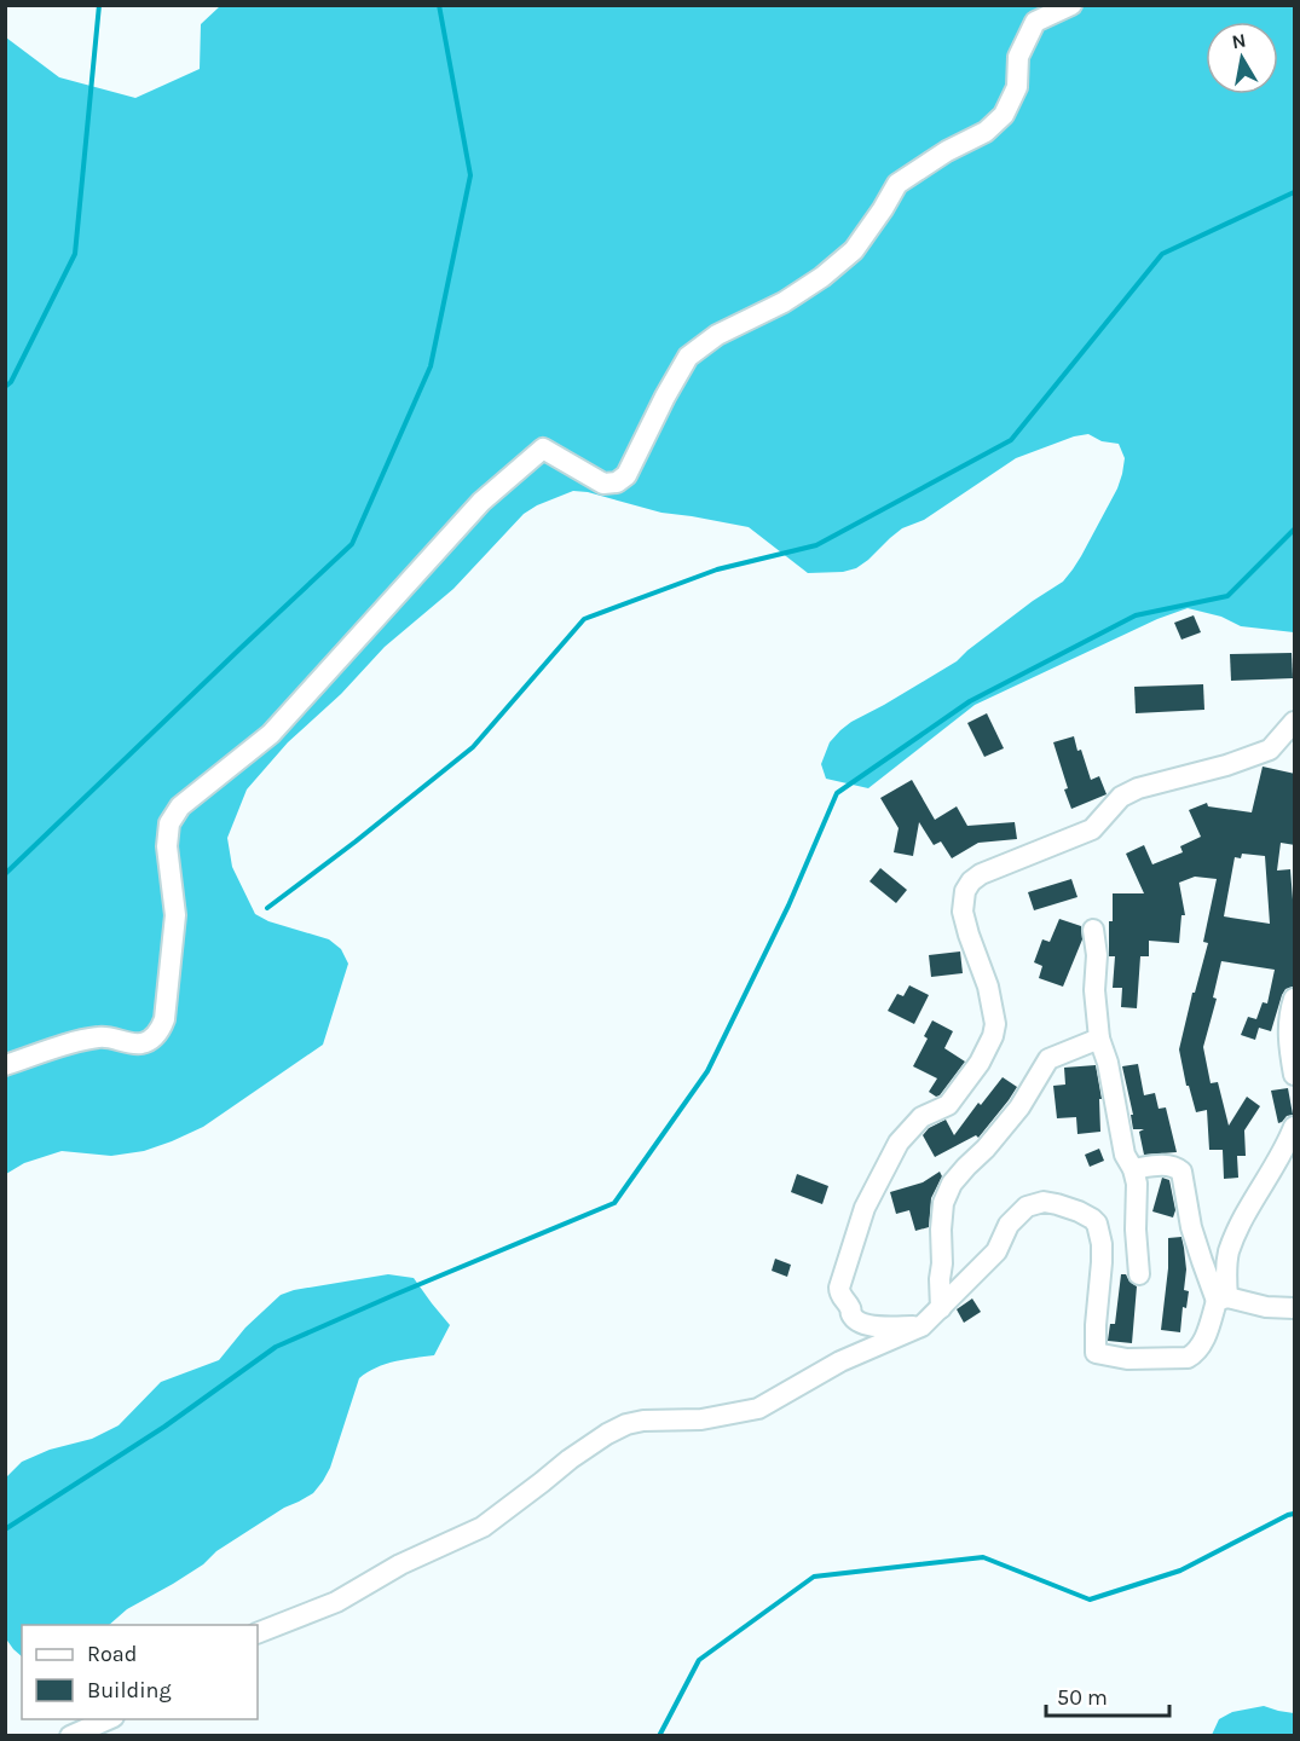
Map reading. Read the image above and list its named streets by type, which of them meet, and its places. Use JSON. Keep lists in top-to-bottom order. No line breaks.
{"legend":["Road","Building"],"scale_bar":"50 m","north":"top"}
